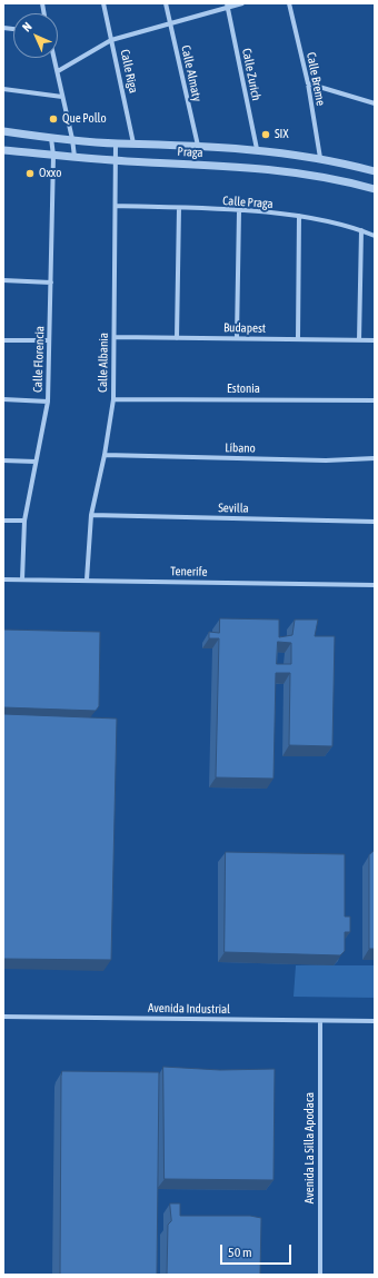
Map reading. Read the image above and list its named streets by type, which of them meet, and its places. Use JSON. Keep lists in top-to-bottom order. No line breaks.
{"streets":{"street":["Calle Riga","Calle Almaty","Calle Zurich","Calle Breme","Praga","Calle Praga","Budapest","Calle Florencia","Calle Albania","Estonia","Líbano","Sevilla","Tenerife","Avenida Industrial","Avenida La Silla Apodaca"]},"crossings":[["Calle Riga","Praga"],["Calle Almaty","Praga"],["Calle Zurich","Praga"],["Calle Breme","Praga"],["Praga","Calle Florencia"],["Praga","Calle Albania"],["Calle Praga","Calle Albania"],["Budapest","Calle Albania"],["Calle Florencia","Tenerife"],["Calle Albania","Estonia"],["Calle Albania","Líbano"],["Calle Albania","Sevilla"],["Calle Albania","Tenerife"],["Avenida Industrial","Avenida La Silla Apodaca"]],"places":["Que Pollo","SIX","Oxxo"],"scale_bar":"50 m","north":"top left"}
